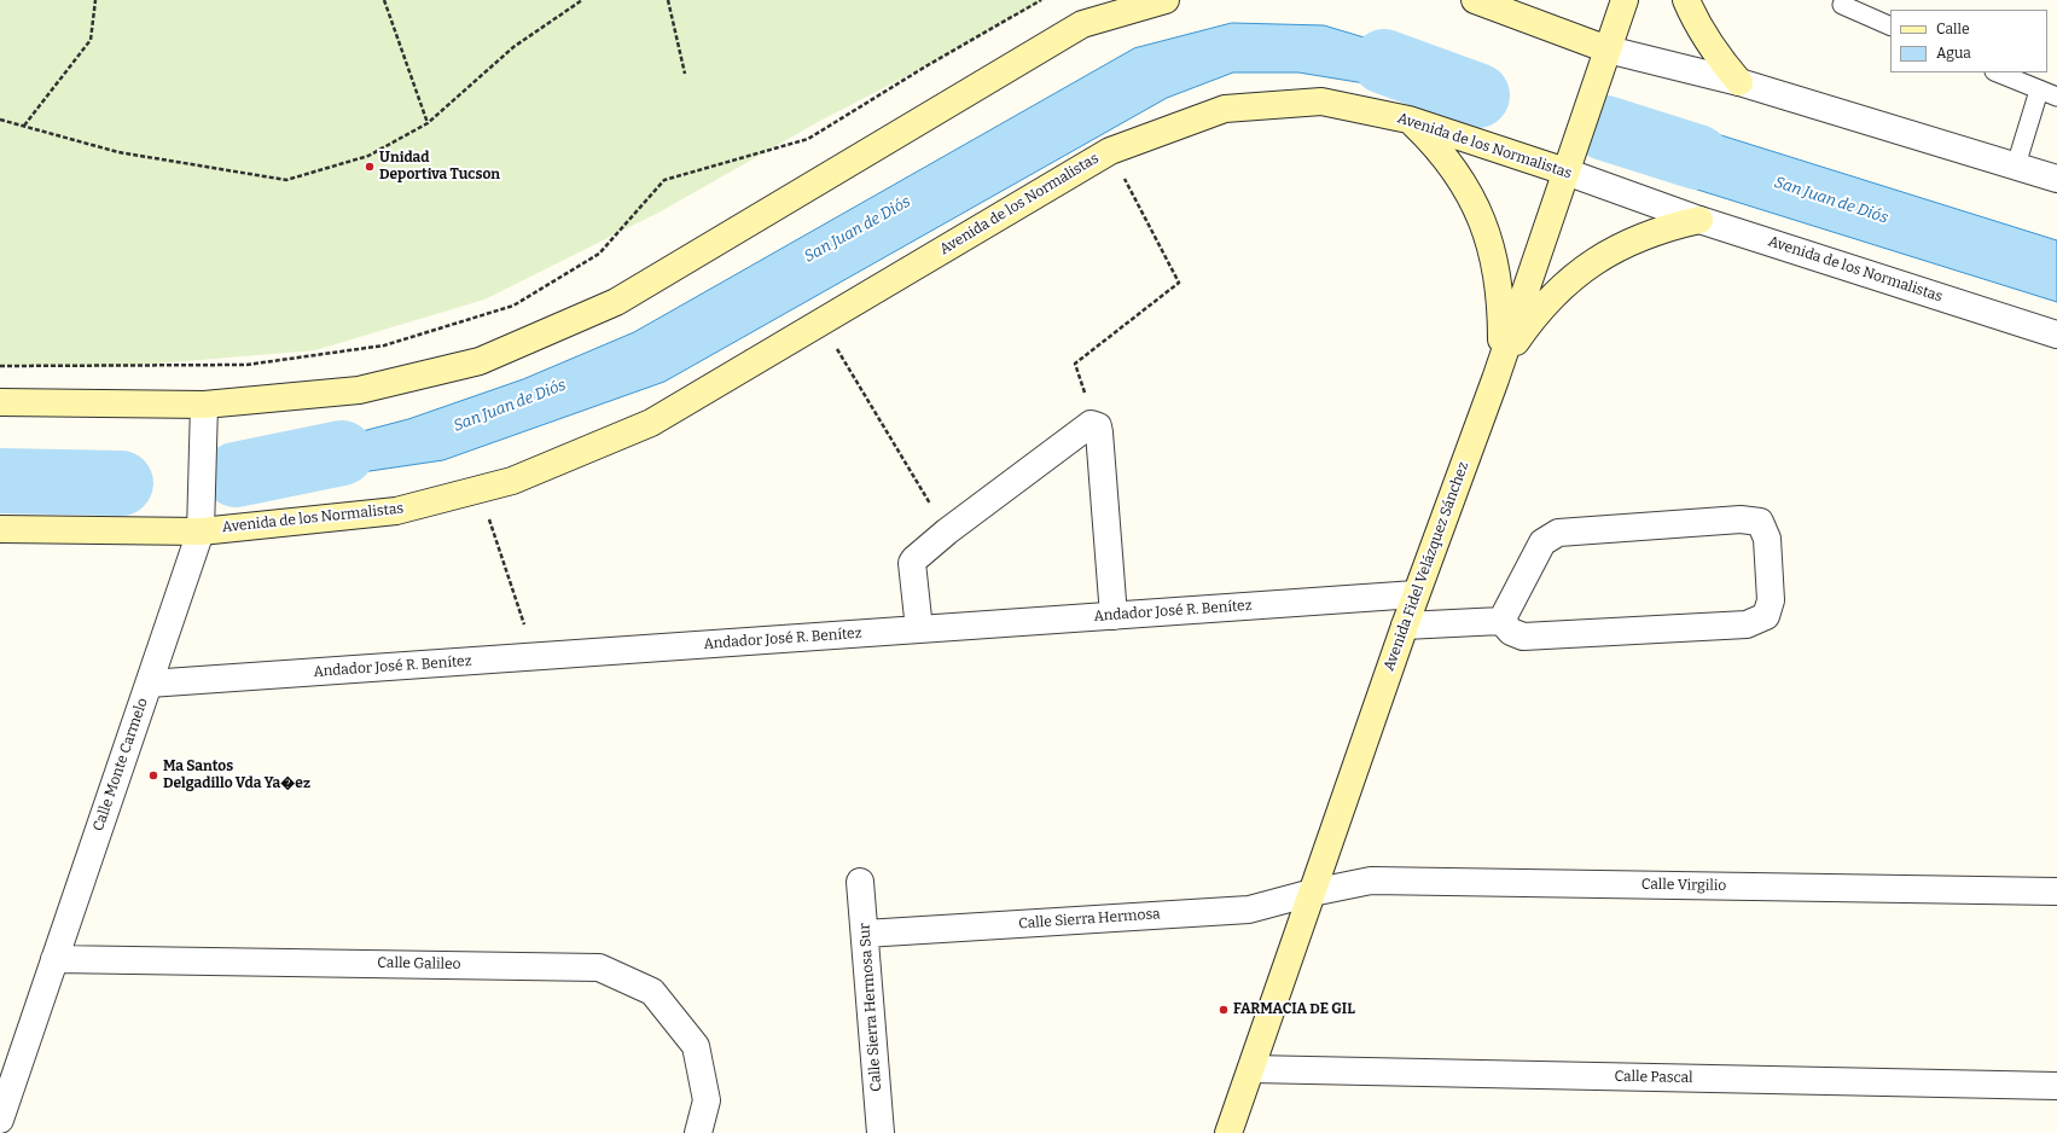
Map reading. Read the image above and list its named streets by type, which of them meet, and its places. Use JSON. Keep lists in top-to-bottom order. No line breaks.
{"streets":{"street":["Avenida de los Normalistas","Avenida Fidel Velázquez Sánchez","Andador José R. Benítez","Calle Monte Carmelo","Calle Virgilio","Calle Sierra Hermosa","Calle Galileo","Calle Sierra Hermosa Sur","Calle Pascal"]},"crossings":[["Avenida de los Normalistas","Avenida Fidel Velázquez Sánchez"],["Avenida de los Normalistas","Calle Monte Carmelo"],["Avenida Fidel Velázquez Sánchez","Andador José R. Benítez"],["Avenida Fidel Velázquez Sánchez","Calle Virgilio"],["Avenida Fidel Velázquez Sánchez","Calle Sierra Hermosa"],["Avenida Fidel Velázquez Sánchez","Calle Pascal"],["Andador José R. Benítez","Calle Monte Carmelo"],["Calle Monte Carmelo","Calle Galileo"],["Calle Virgilio","Calle Sierra Hermosa"],["Calle Sierra Hermosa","Calle Sierra Hermosa Sur"]],"water":["San Juan de Diós"],"places":["Unidad Deportiva Tucson","Ma Santos Delgadillo Vda Ya�ez","FARMACIA DE GIL"],"legend":["Calle","Agua"]}
